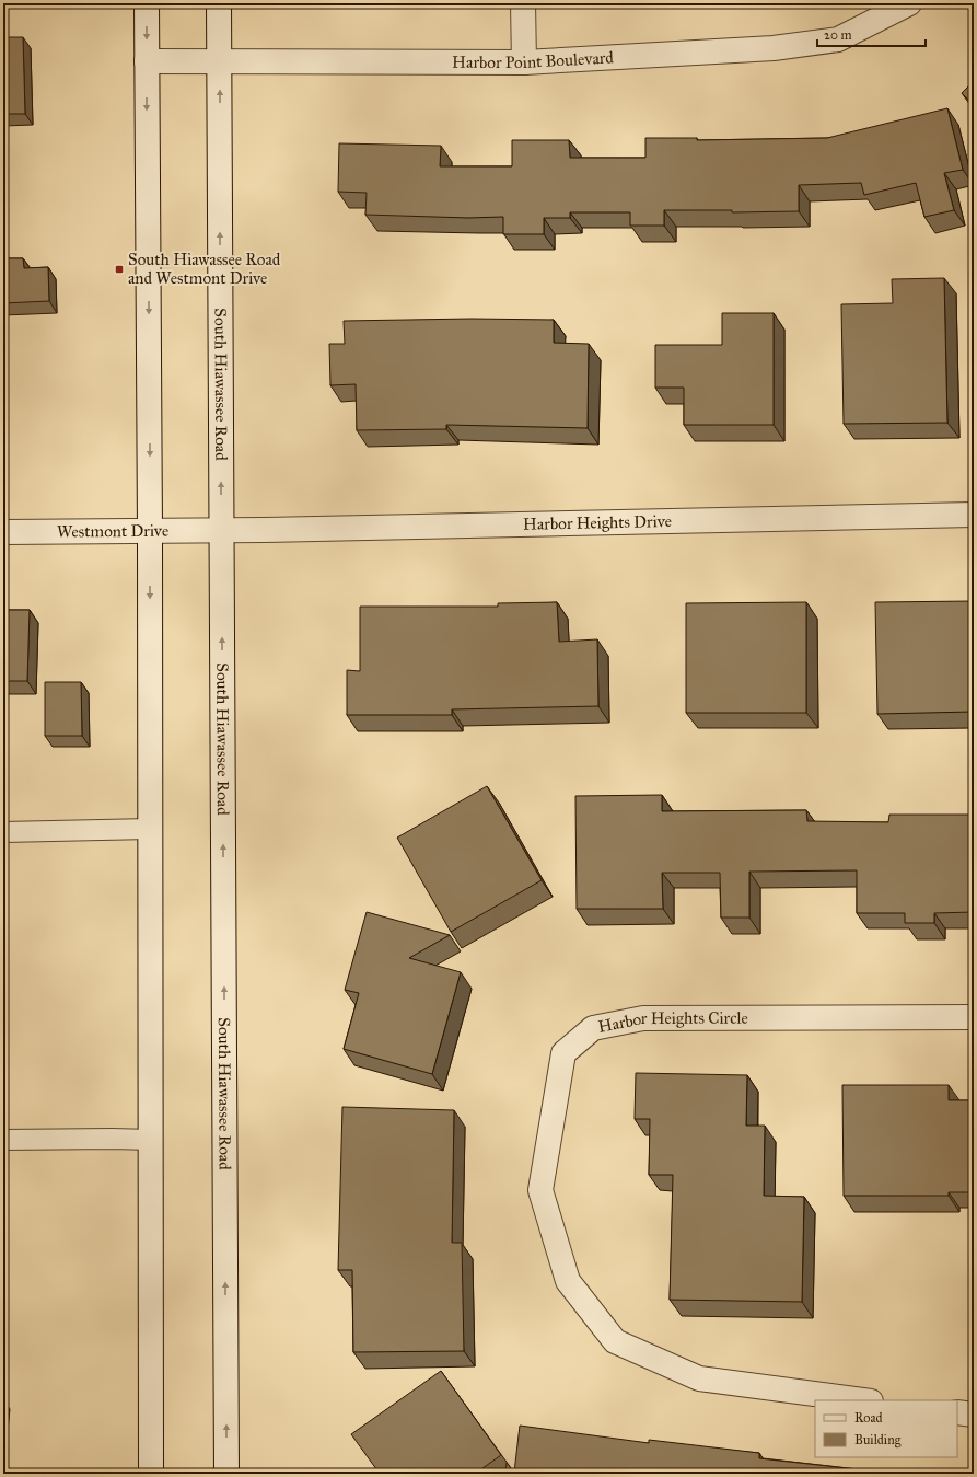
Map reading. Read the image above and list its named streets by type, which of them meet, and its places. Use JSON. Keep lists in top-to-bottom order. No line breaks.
{"streets":{"street":["Harbor Point Boulevard","South Hiawassee Road","Harbor Heights Drive","Westmont Drive","Harbor Heights Circle"]},"crossings":[["Harbor Point Boulevard","South Hiawassee Road"],["South Hiawassee Road","Harbor Heights Drive"],["South Hiawassee Road","Westmont Drive"],["Harbor Heights Drive","Westmont Drive"]],"places":{"transit":["South Hiawassee Road and Westmont Drive"]},"legend":["Road","Building"],"scale_bar":"20 m"}
